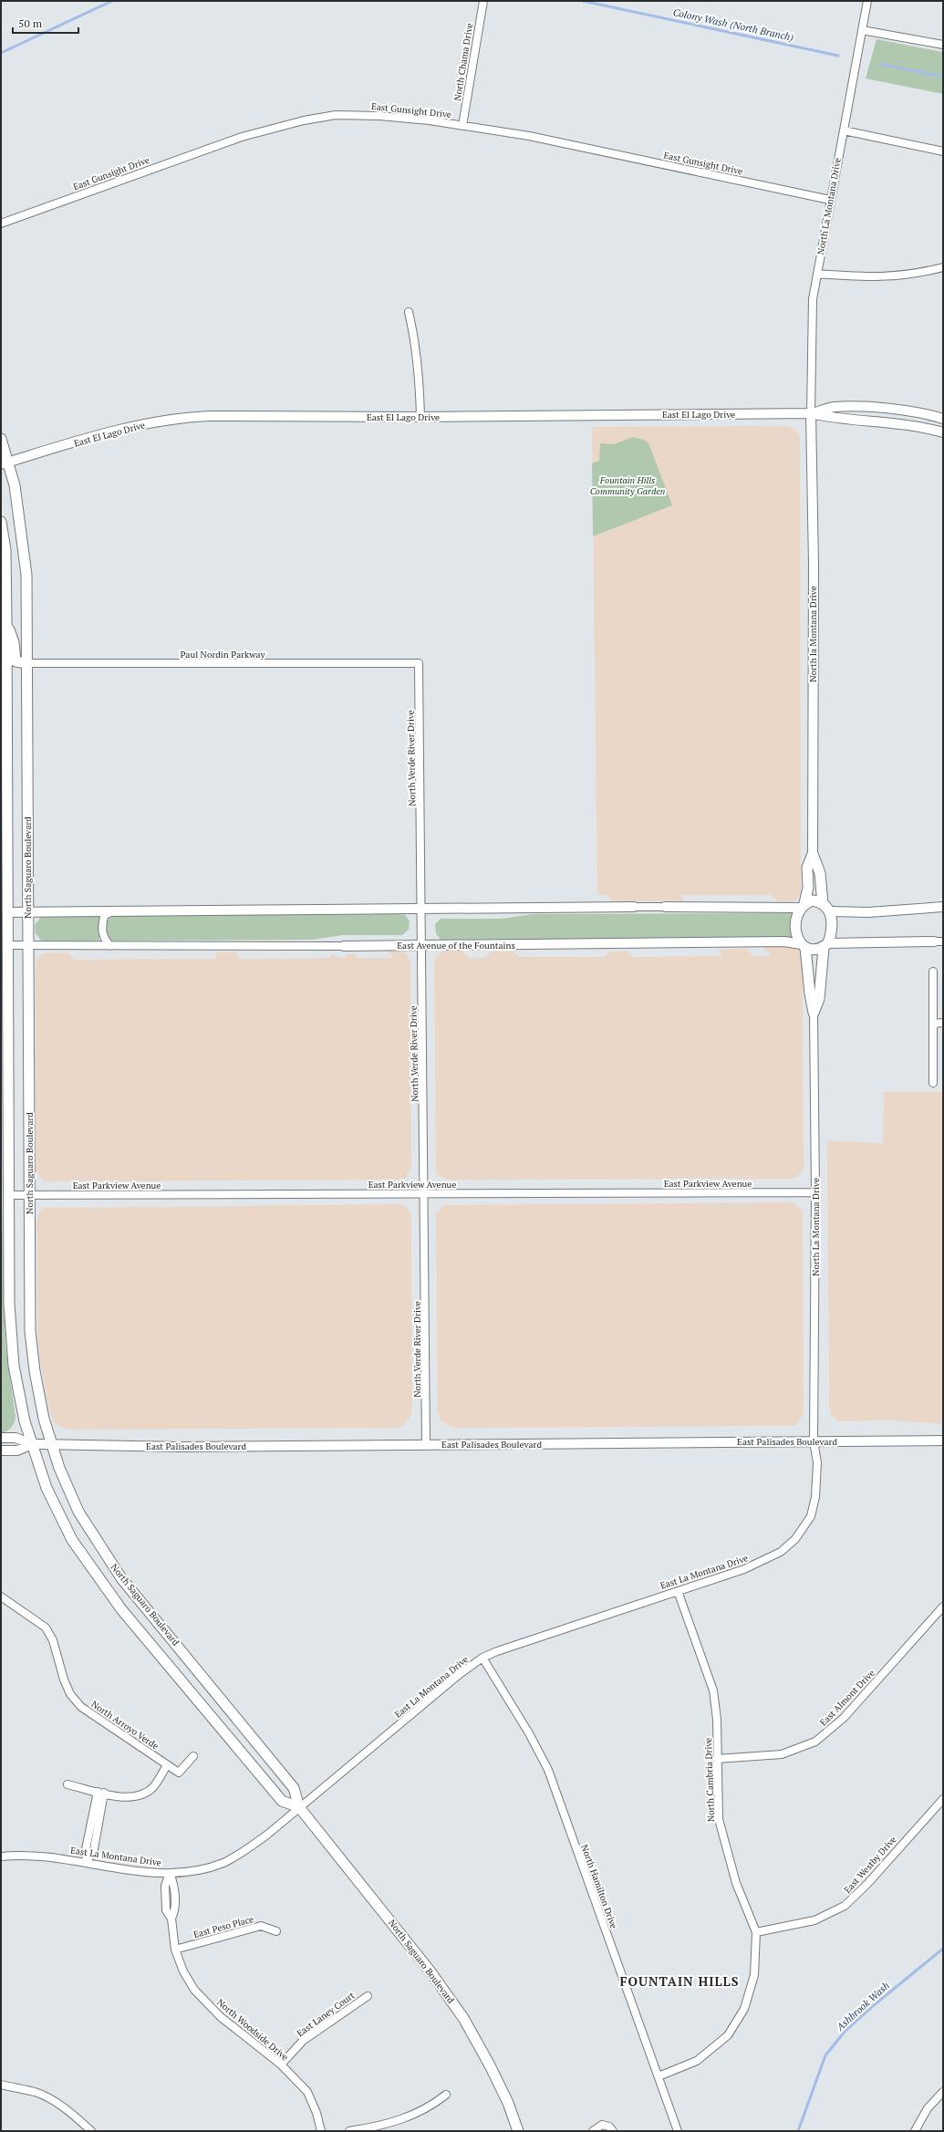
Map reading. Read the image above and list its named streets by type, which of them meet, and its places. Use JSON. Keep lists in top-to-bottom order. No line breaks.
{"streets":{"main road":["North La Montana Drive","North Saguaro Boulevard"],"street":["North Chama Drive","East Gunsight Drive","East El Lago Drive","North la Montana Drive","Paul Nordin Parkway","North Verde River Drive","East Avenue of the Fountains","East Parkview Avenue","East Palisades Boulevard","East La Montana Drive","East Almont Drive","North Arroyo Verde","North Cambria Drive","East Westby Drive","North Hamilton Drive","East Peso Place","East Laney Court","North Woodside Drive"]},"crossings":[["North Chama Drive","East Gunsight Drive"],["East Gunsight Drive","North La Montana Drive"],["North La Montana Drive","East El Lago Drive"],["North La Montana Drive","North la Montana Drive"],["North La Montana Drive","East Avenue of the Fountains"],["North La Montana Drive","East Parkview Avenue"],["North La Montana Drive","East Palisades Boulevard"],["North La Montana Drive","East La Montana Drive"],["East El Lago Drive","North la Montana Drive"],["East El Lago Drive","North Saguaro Boulevard"],["Paul Nordin Parkway","North Verde River Drive"],["Paul Nordin Parkway","North Saguaro Boulevard"],["North Verde River Drive","East Avenue of the Fountains"],["North Verde River Drive","East Parkview Avenue"],["North Verde River Drive","East Palisades Boulevard"],["North Saguaro Boulevard","East Avenue of the Fountains"],["North Saguaro Boulevard","East Parkview Avenue"],["North Saguaro Boulevard","East Palisades Boulevard"],["North Saguaro Boulevard","East La Montana Drive"],["East Palisades Boulevard","East La Montana Drive"],["East La Montana Drive","North Cambria Drive"],["East La Montana Drive","North Hamilton Drive"],["East La Montana Drive","North Woodside Drive"],["East Almont Drive","North Cambria Drive"],["North Cambria Drive","East Westby Drive"],["North Cambria Drive","North Hamilton Drive"],["East Peso Place","North Woodside Drive"],["East Laney Court","North Woodside Drive"]],"districts":["FOUNTAIN HILLS"],"water":["Colony Wash (North Branch)","Ashbrook Wash"],"parks":["Fountain Hills Community Garden"],"scale_bar":"50 m"}
